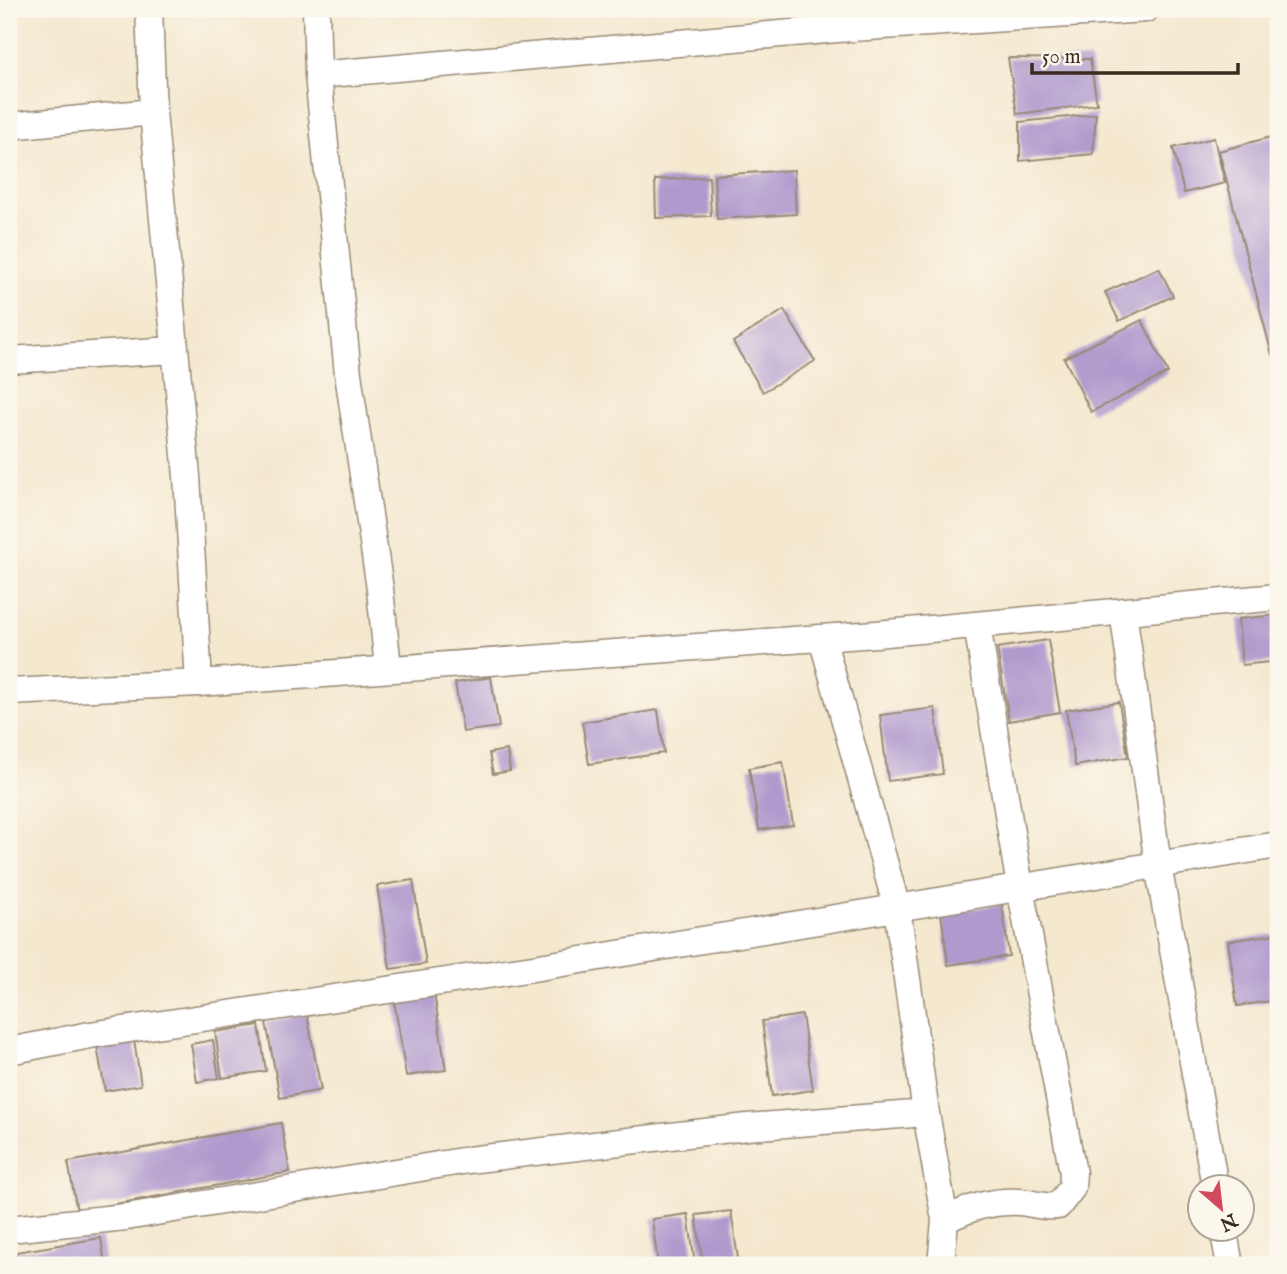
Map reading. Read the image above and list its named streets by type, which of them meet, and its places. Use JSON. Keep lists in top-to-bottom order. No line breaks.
{"scale_bar":"50 m","north":"bottom right"}
